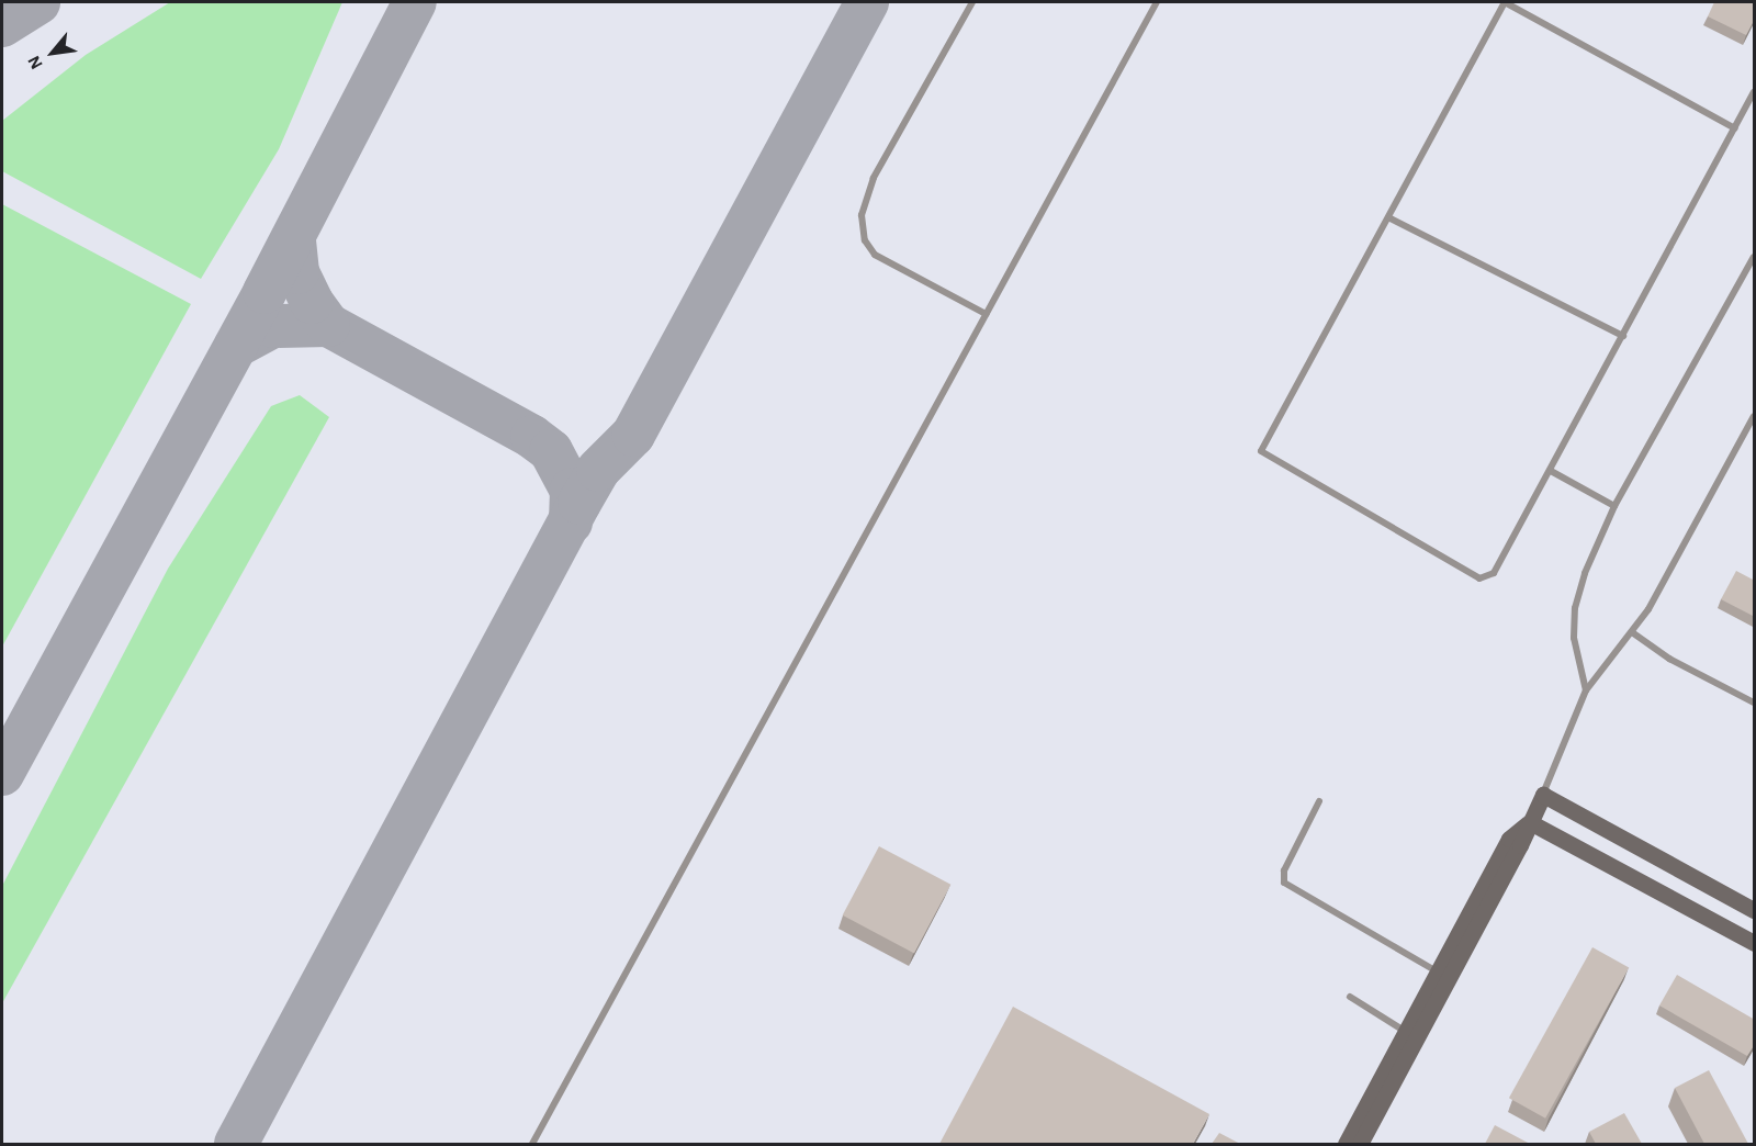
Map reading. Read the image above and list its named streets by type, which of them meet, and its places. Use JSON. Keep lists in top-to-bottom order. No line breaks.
{"north":"bottom left"}
